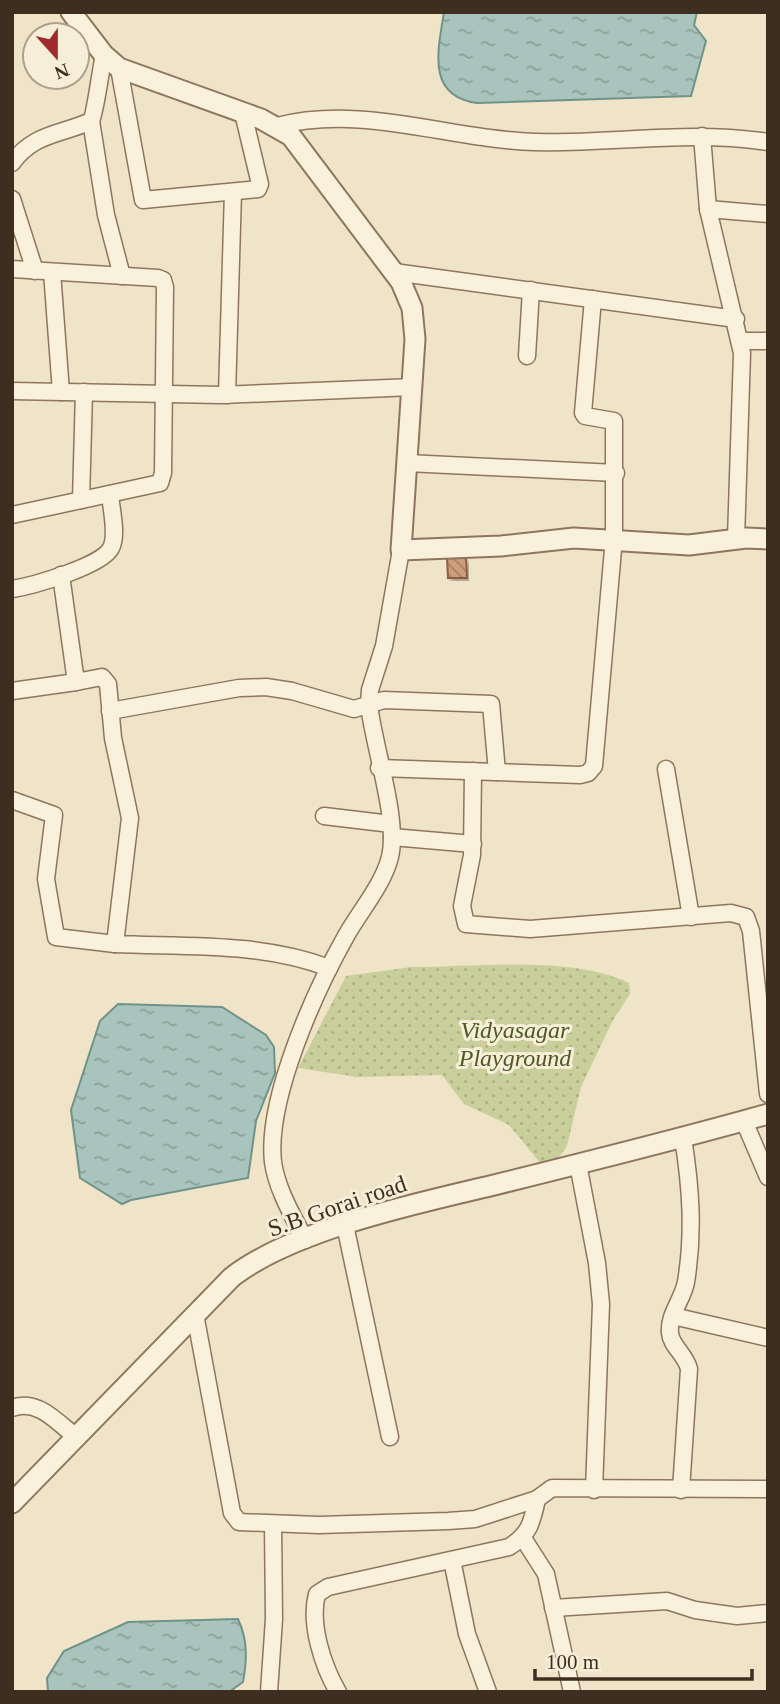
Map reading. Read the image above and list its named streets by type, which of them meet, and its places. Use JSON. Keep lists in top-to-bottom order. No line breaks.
{"streets":{"street":["S.B Gorai road"]},"parks":["Vidyasagar Playground"],"scale_bar":"100 m","north":"bottom"}
